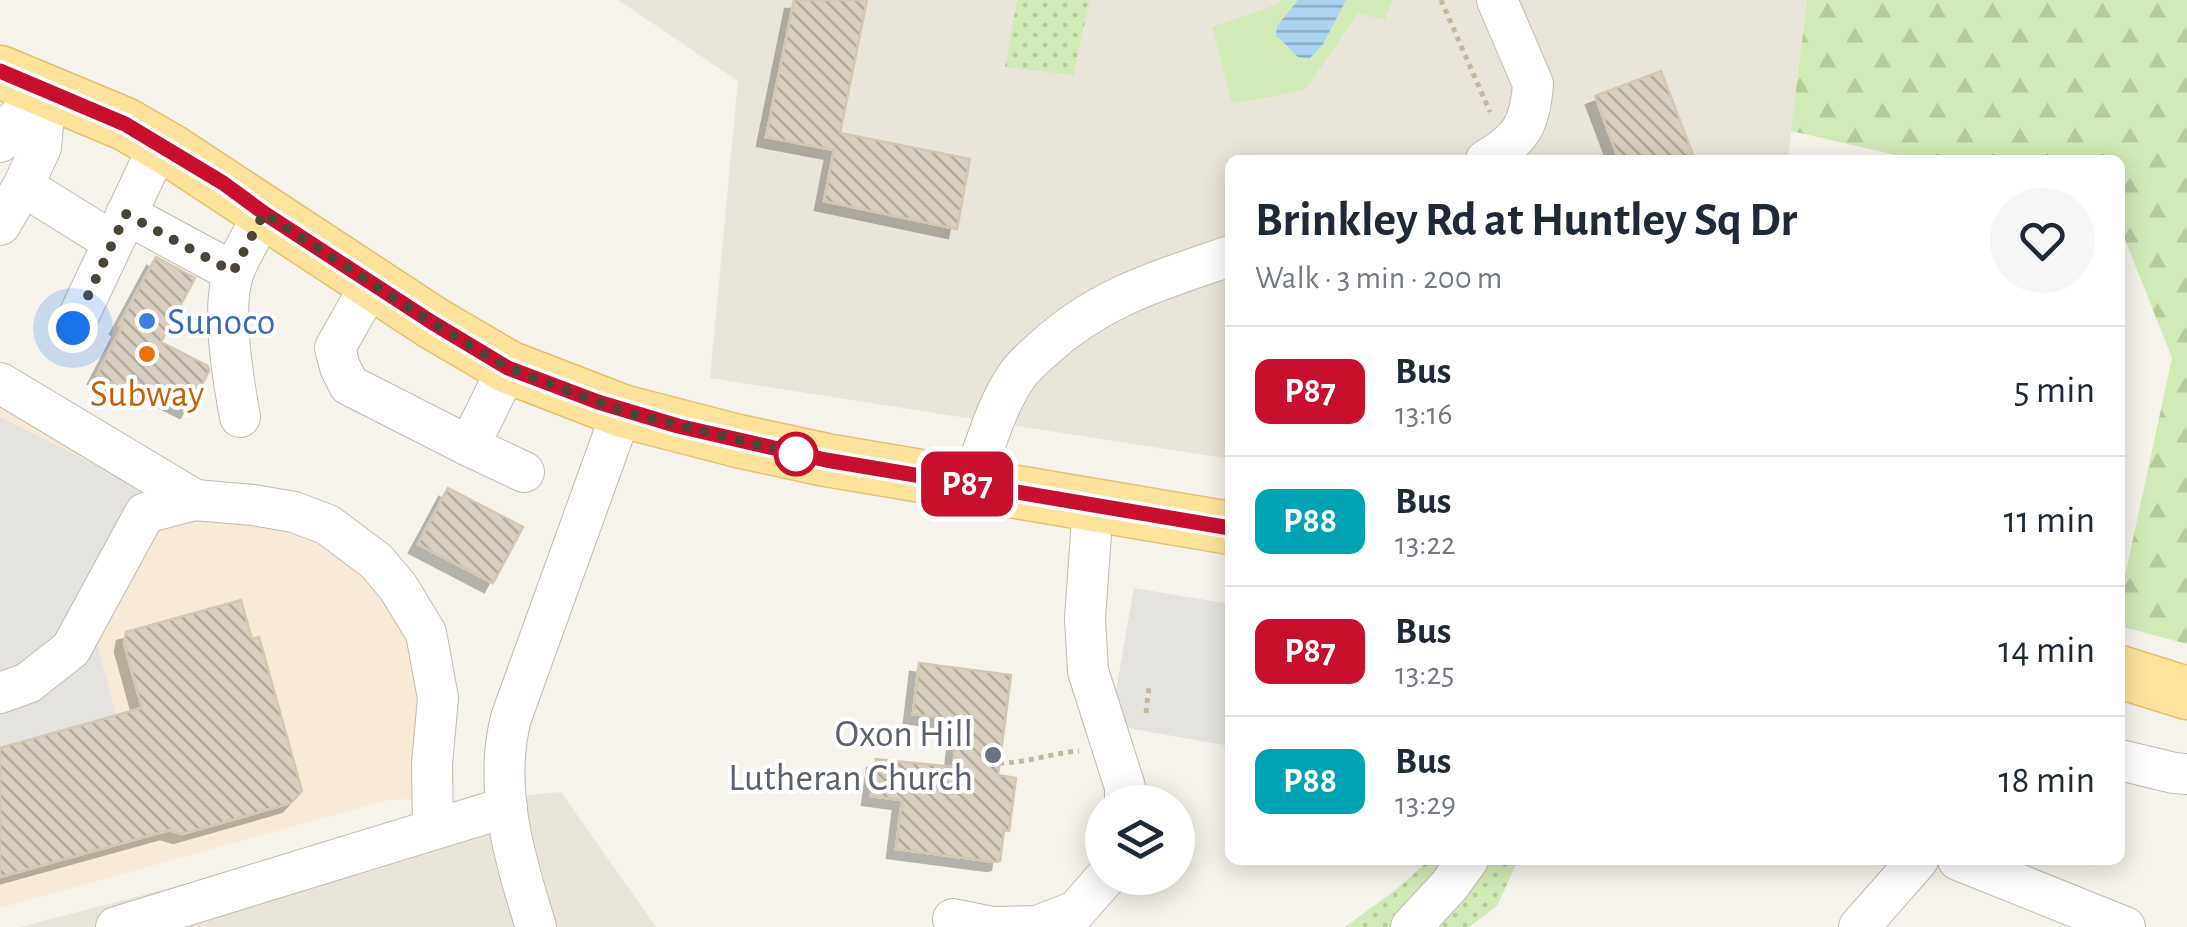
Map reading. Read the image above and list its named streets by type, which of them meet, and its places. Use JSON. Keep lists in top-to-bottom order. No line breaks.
{"places":["Sunoco","Subway","Oxon Hill Lutheran Church"],"lines":["bus line P87"],"page":{"on_map":"P87","heading":["Brinkley Rd at Huntley Sq Dr","Walk · 3 min · 200 m"],"list":[{"mark":"P87","name":"Bus","note":"13:16","value":"5 min"},{"mark":"P88","name":"Bus","note":"13:22","value":"11 min"},{"mark":"P87","name":"Bus","note":"13:25","value":"14 min"},{"mark":"P88","name":"Bus","note":"13:29","value":"18 min"}]}}
